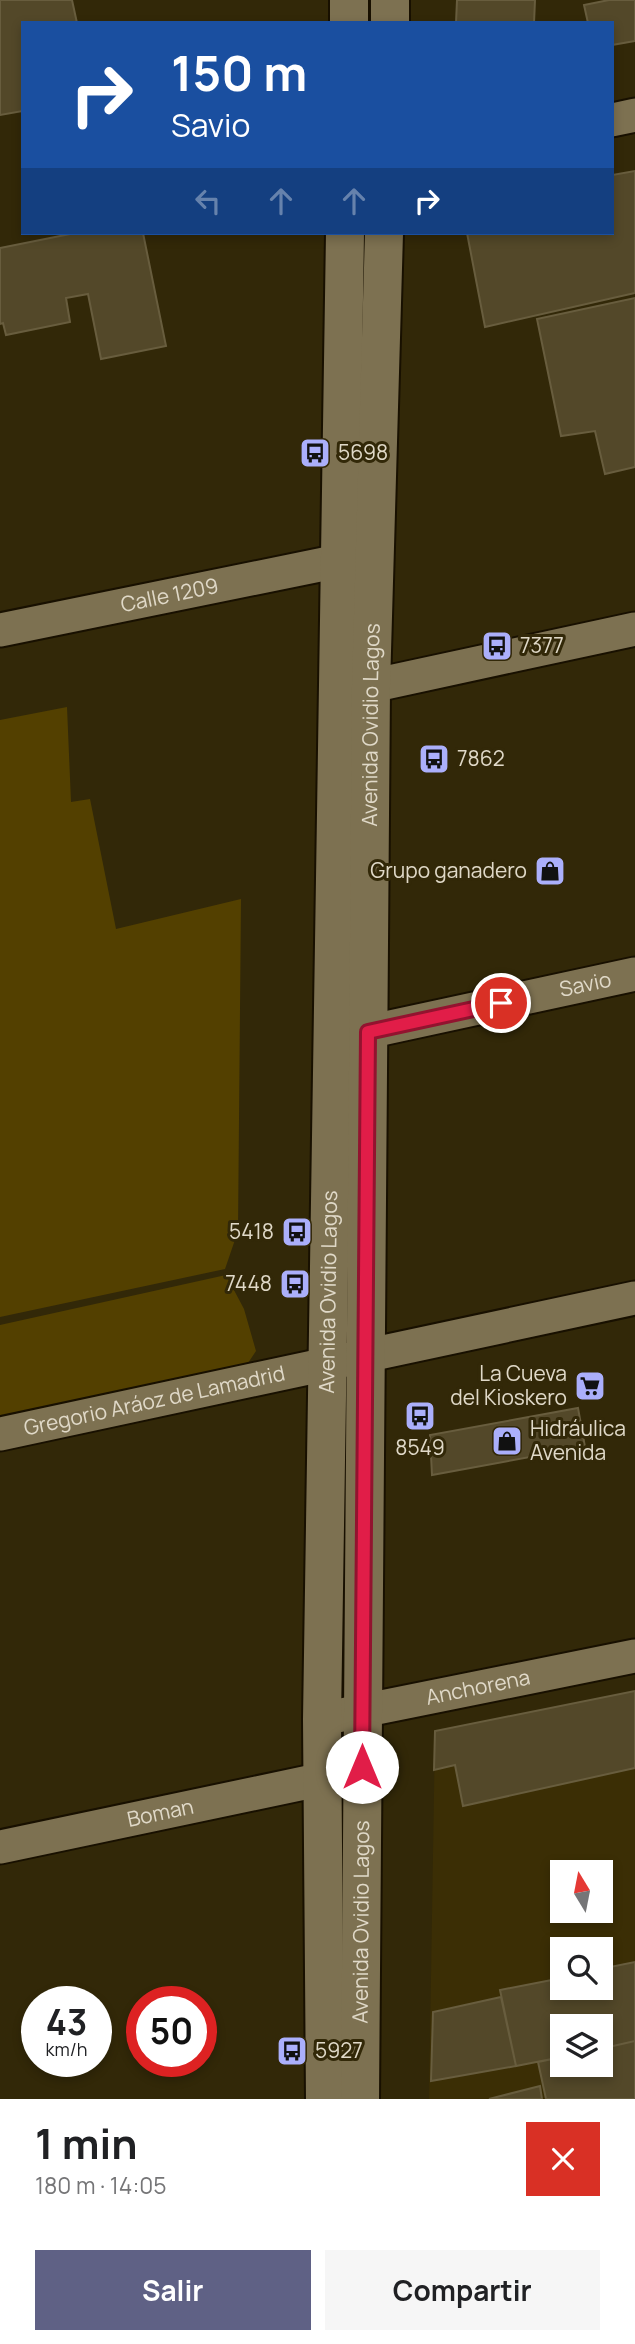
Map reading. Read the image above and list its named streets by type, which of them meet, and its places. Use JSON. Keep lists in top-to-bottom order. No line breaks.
{"streets":{"main road":["Avenida Ovidio Lagos"],"street":["Calle 1209","Savio","Gregorio Aráoz de Lamadrid","Anchorena","Boman"]},"crossings":[["Calle 1209","Avenida Ovidio Lagos"],["Avenida Ovidio Lagos","Savio"],["Avenida Ovidio Lagos","Gregorio Aráoz de Lamadrid"],["Avenida Ovidio Lagos","Anchorena"],["Avenida Ovidio Lagos","Boman"]],"places":{"bus stop":["5698","7377","7862","5418","7448","8549","5927"],"shop":["Grupo ganadero","Hidráulica Avenida"],"supermarket":["La Cueva del Kioskero"]},"north":"top","page":{"turn":["150 m","Savio"],"speed":"43 km/h","limit":"50","heading":["1 min","180 m · 14:05"],"buttons":["Salir","Compartir"]}}
